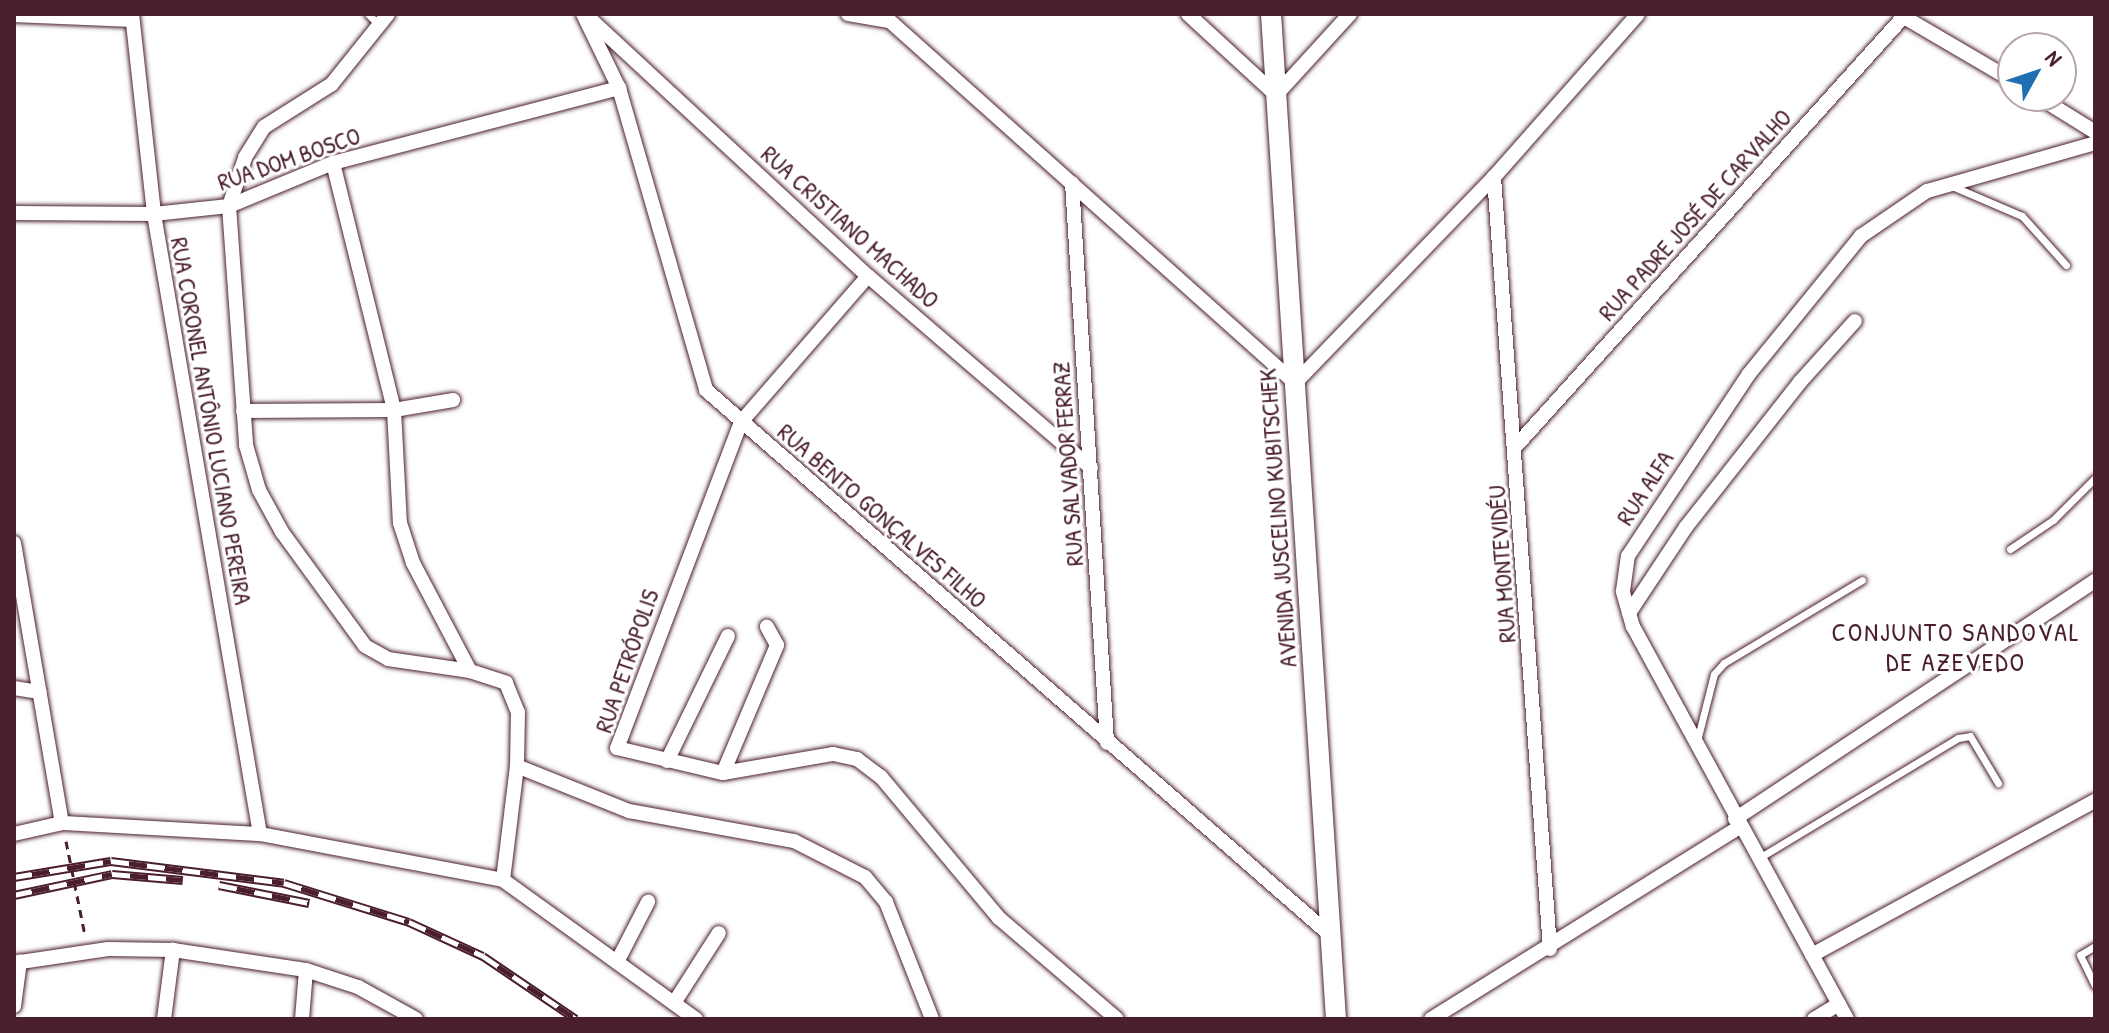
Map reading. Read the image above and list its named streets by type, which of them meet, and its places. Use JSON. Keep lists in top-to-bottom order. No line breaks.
{"streets":{"street":["RUA DOM BOSCO","RUA PADRE JOSÉ DE CARVALHO","RUA CRISTIANO MACHADO","RUA CORONEL ANTÔNIO LUCIANO PEREIRA","RUA SALVADOR FERRAZ","RUA ALFA","RUA BENTO GONÇALVES FILHO","AVENIDA JUSCELINO KUBITSCHEK","RUA MONTEVIDÉU","RUA PETRÓPOLIS"]},"crossings":[["RUA DOM BOSCO","RUA CORONEL ANTÔNIO LUCIANO PEREIRA"],["RUA DOM BOSCO","RUA BENTO GONÇALVES FILHO"],["RUA PADRE JOSÉ DE CARVALHO","RUA MONTEVIDÉU"],["RUA CRISTIANO MACHADO","RUA SALVADOR FERRAZ"],["RUA CRISTIANO MACHADO","RUA BENTO GONÇALVES FILHO"],["RUA CRISTIANO MACHADO","RUA PETRÓPOLIS"],["RUA SALVADOR FERRAZ","RUA BENTO GONÇALVES FILHO"],["RUA BENTO GONÇALVES FILHO","AVENIDA JUSCELINO KUBITSCHEK"],["RUA BENTO GONÇALVES FILHO","RUA PETRÓPOLIS"]],"districts":["CONJUNTO SANDOVAL DE AZEVEDO"],"north":"top right"}
